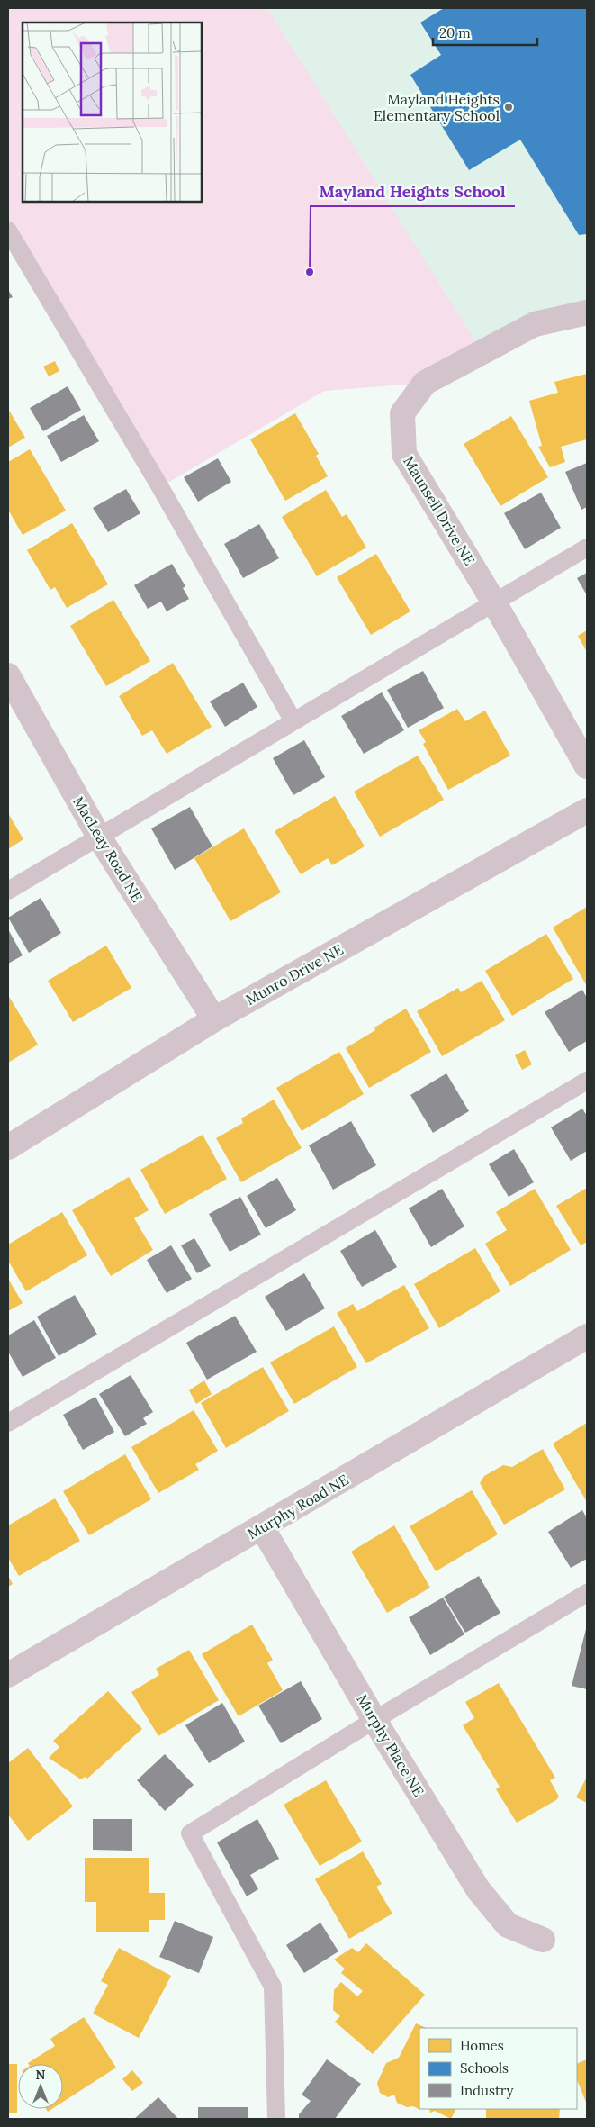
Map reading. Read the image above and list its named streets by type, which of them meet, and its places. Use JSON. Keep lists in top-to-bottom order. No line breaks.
{"streets":{"street":["Maunsell Drive NE","MacLeay Road NE","Munro Drive NE","Murphy Road NE","Murphy Place NE"]},"crossings":[["MacLeay Road NE","Munro Drive NE"],["Murphy Road NE","Murphy Place NE"]],"places":["Mayland Heights Elementary School","Mayland Heights School"],"legend":["Homes","Schools","Industry"],"scale_bar":"20 m","north":"top"}
